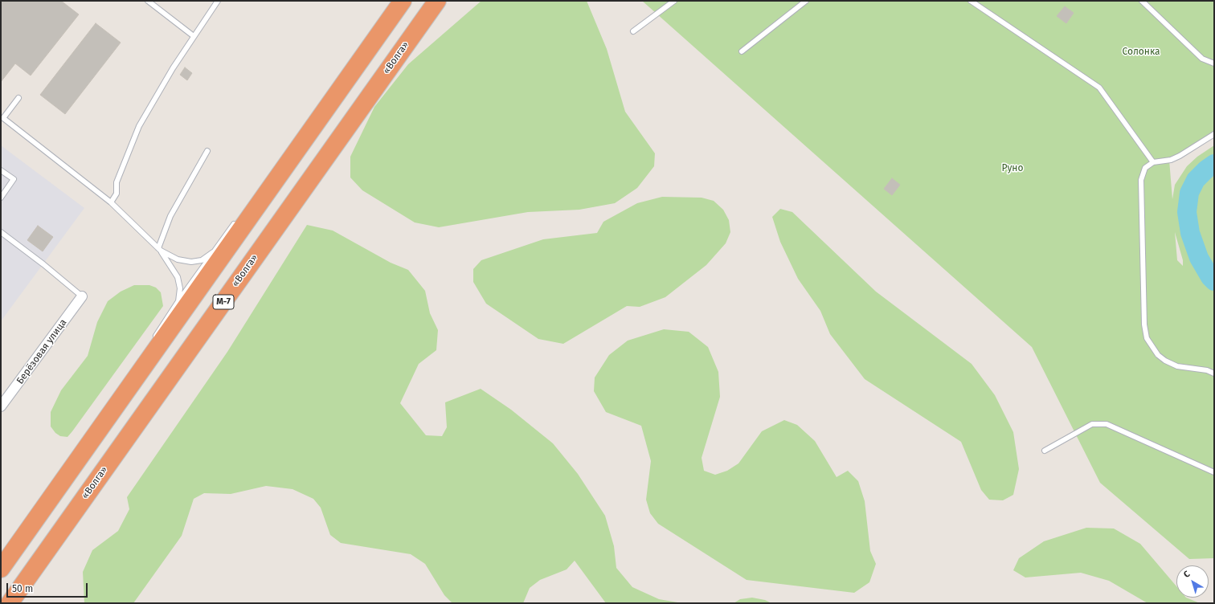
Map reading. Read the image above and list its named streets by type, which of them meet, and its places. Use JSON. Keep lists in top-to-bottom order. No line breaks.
{"streets":{"highway":["«Волга»","М-7"],"street":["Берёзовая улица"]},"parks":["Солонка","Руно"],"scale_bar":"50 m","north":"top left"}
